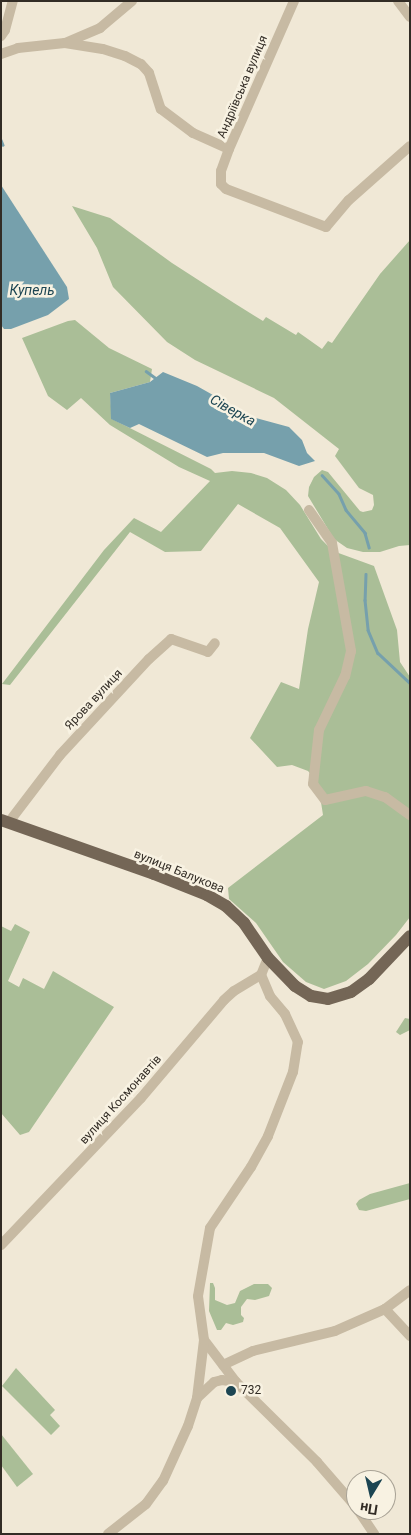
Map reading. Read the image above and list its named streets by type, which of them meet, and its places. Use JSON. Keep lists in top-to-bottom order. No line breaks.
{"streets":{"main road":["вулиця Балукова"],"street":["Андріївська вулиця","Ярова вулиця","вулиця Космонавтів"]},"crossings":[["Ярова вулиця","вулиця Балукова"]],"water":["Купель","Сіверка"],"places":["732"],"north":"bottom"}
